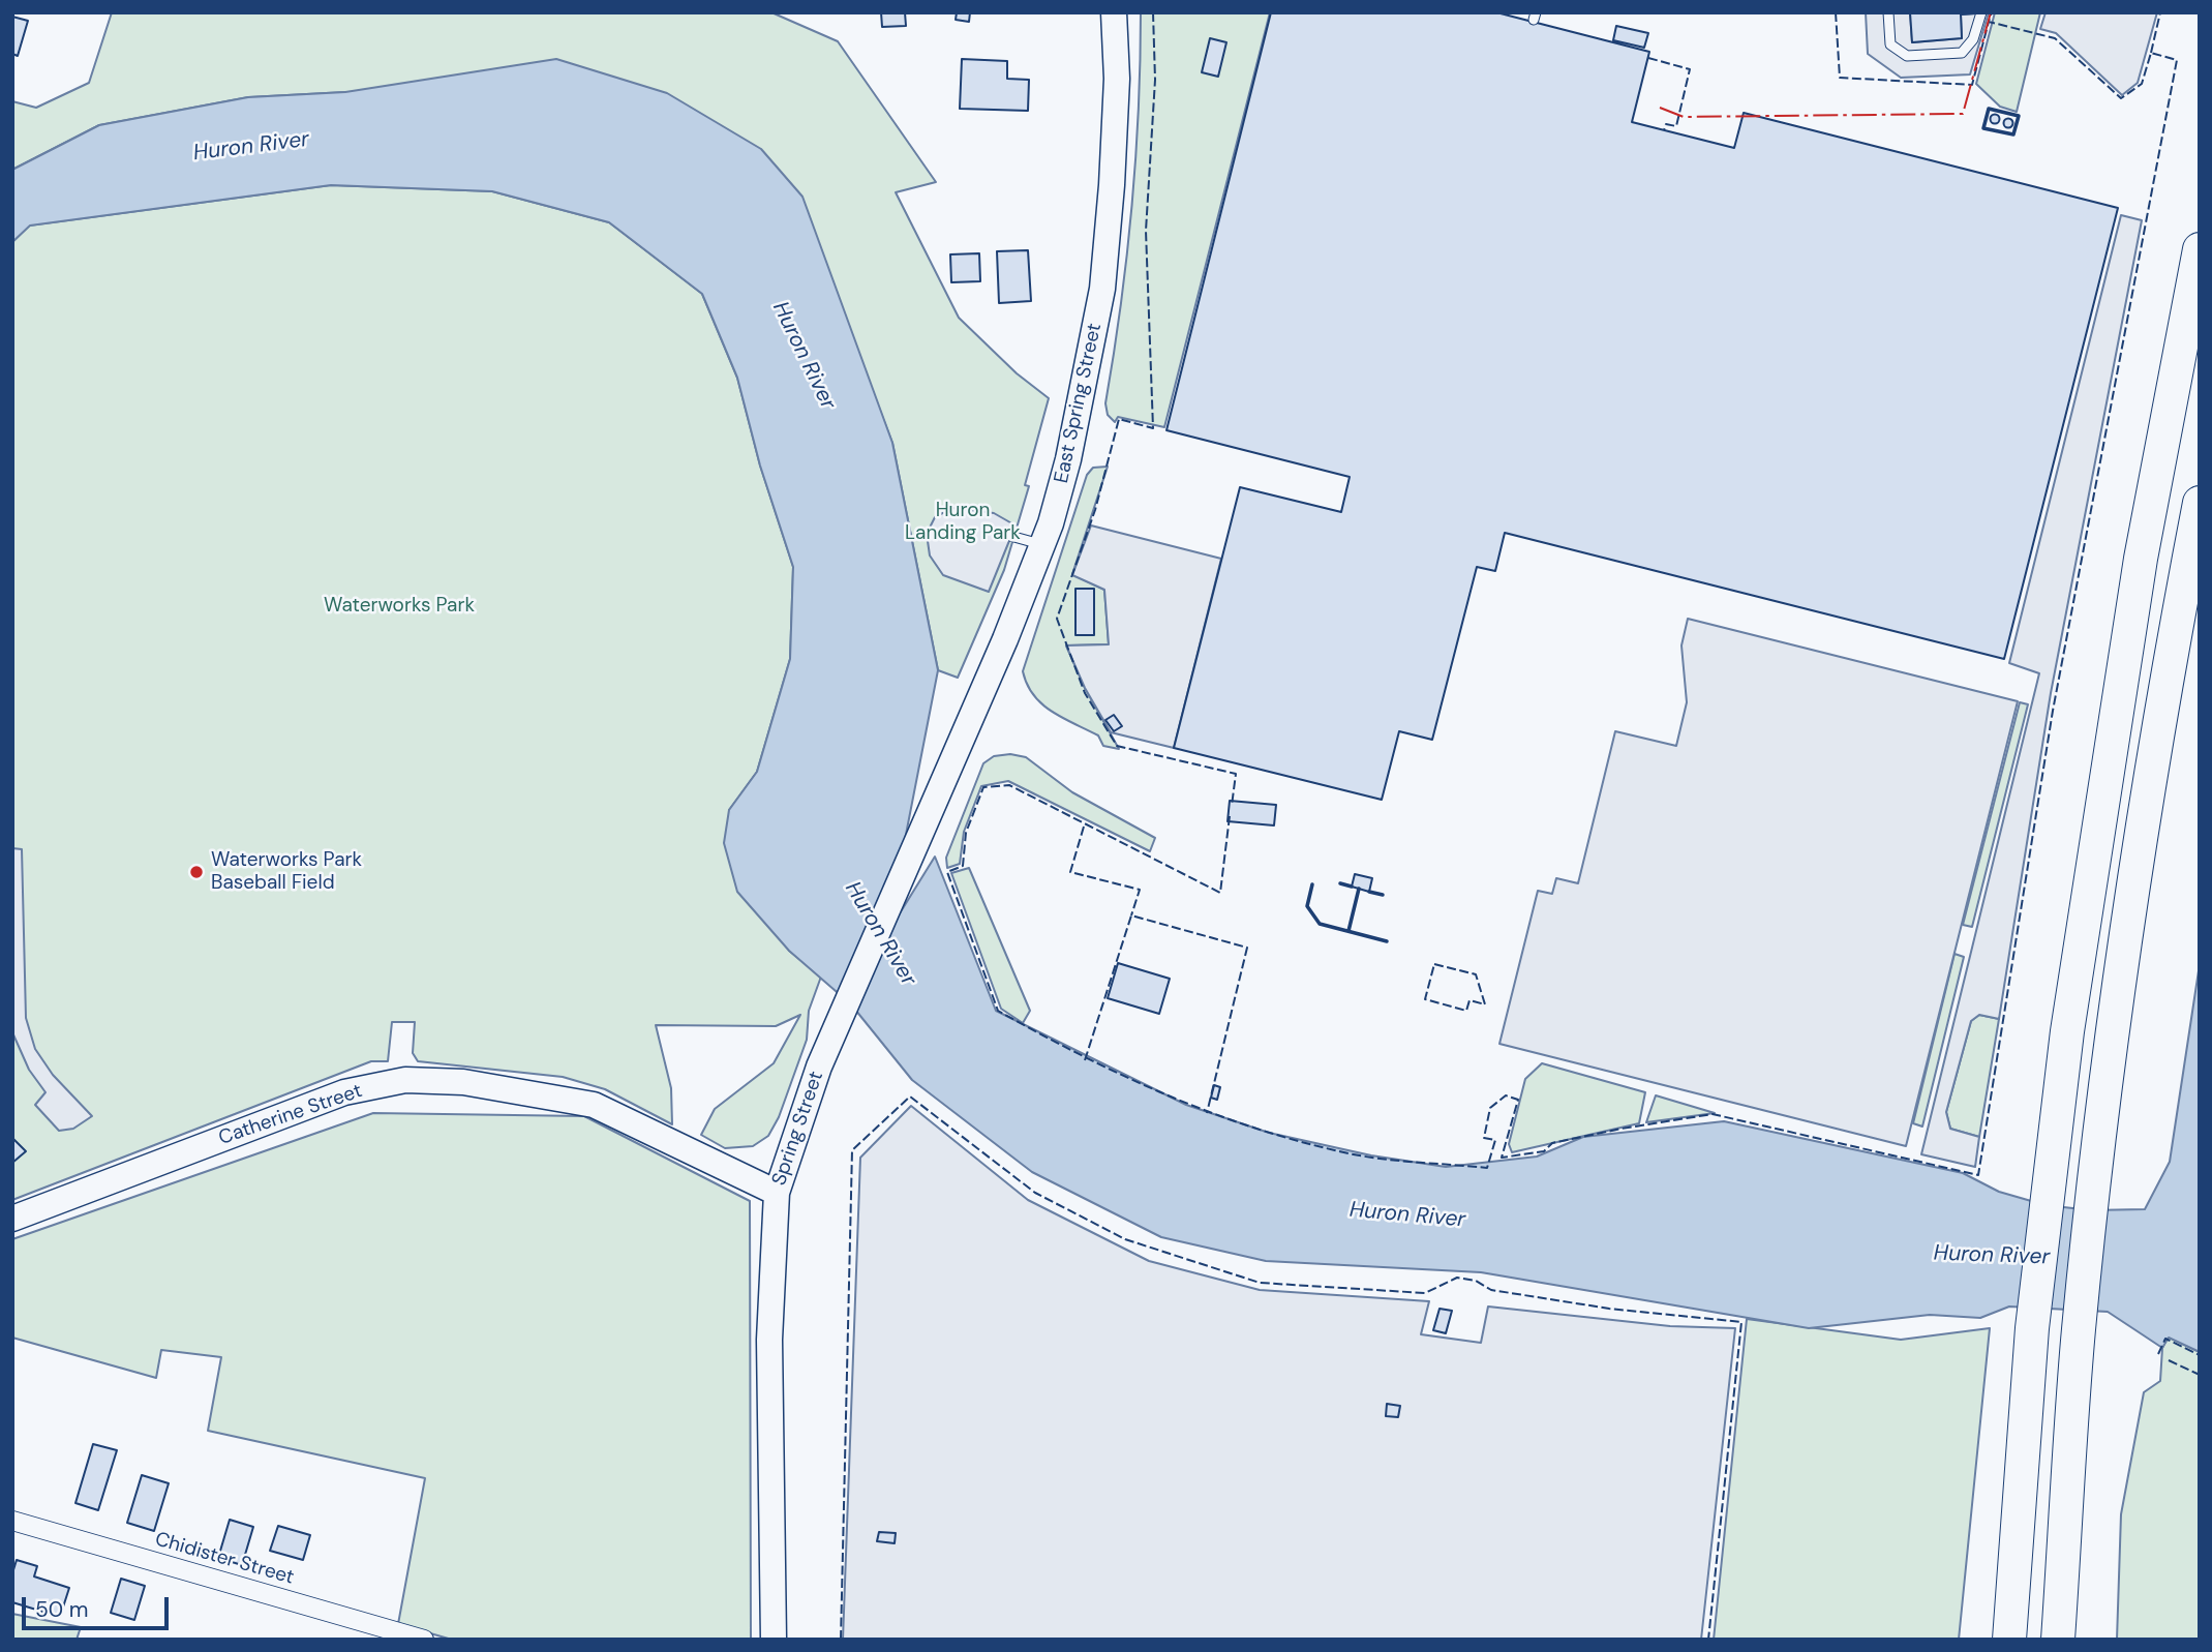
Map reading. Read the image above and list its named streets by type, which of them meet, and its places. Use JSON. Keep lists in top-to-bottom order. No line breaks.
{"streets":{"main road":["East Spring Street","Catherine Street","Spring Street"],"street":["Chidister Street"]},"crossings":[["East Spring Street","Spring Street"],["Catherine Street","Spring Street"]],"water":["Huron River"],"parks":["Huron Landing Park","Waterworks Park"],"places":["Waterworks Park Baseball Field"],"scale_bar":"50 m"}
